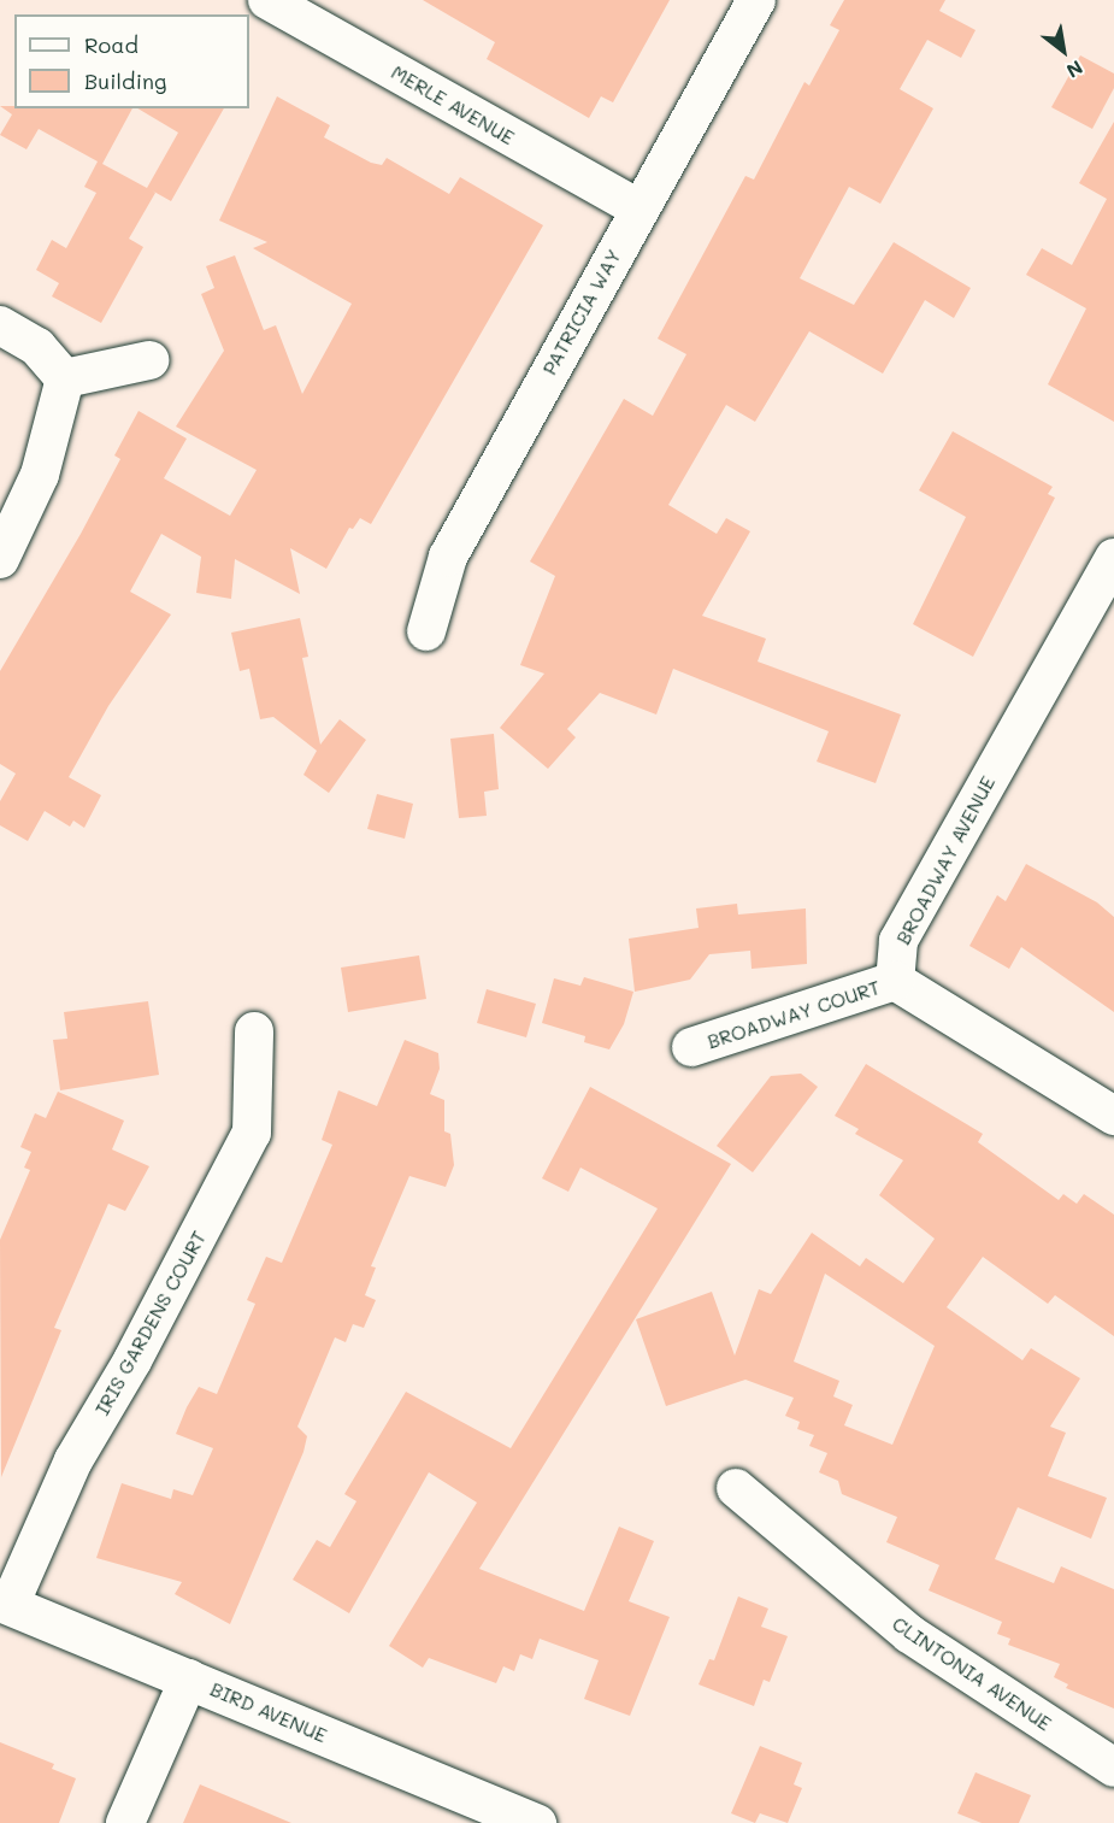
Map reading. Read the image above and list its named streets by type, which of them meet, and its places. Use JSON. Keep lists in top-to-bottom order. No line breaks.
{"streets":{"main road":["BIRD AVENUE"],"street":["MERLE AVENUE","PATRICIA WAY","BROADWAY AVENUE","BROADWAY COURT","IRIS GARDENS COURT","CLINTONIA AVENUE"]},"crossings":[["MERLE AVENUE","PATRICIA WAY"],["BROADWAY AVENUE","BROADWAY COURT"],["IRIS GARDENS COURT","BIRD AVENUE"]],"legend":["Road","Building"],"north":"bottom right"}
